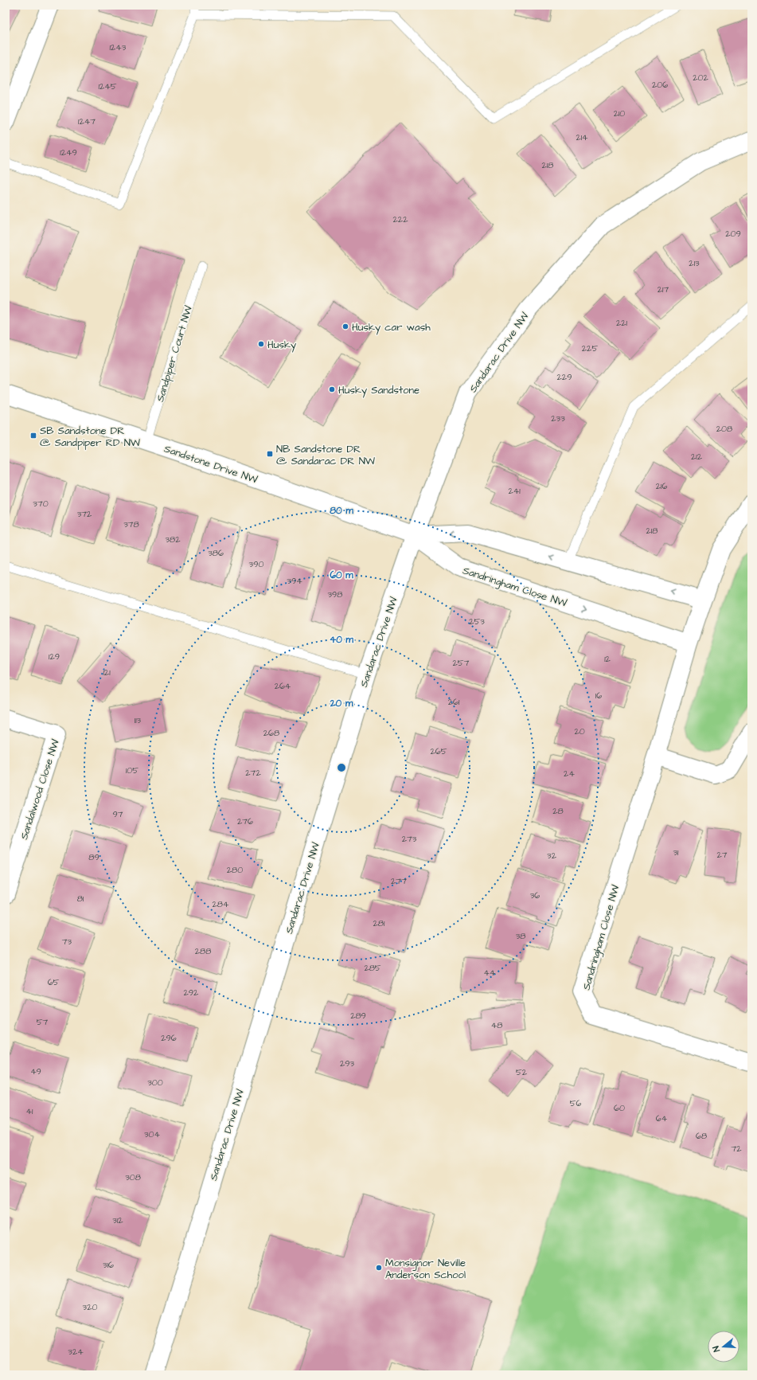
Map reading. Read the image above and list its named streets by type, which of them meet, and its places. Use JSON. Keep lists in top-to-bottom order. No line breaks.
{"streets":{"street":["Sandarac Drive NW","Sandstone Drive NW","Sandringham Close NW","Sandalwood Close NW"],"lane":["Sandpiper Court NW"]},"crossings":[["Sandarac Drive NW","Sandstone Drive NW"],["Sandarac Drive NW","Sandringham Close NW"],["Sandpiper Court NW","Sandstone Drive NW"],["Sandstone Drive NW","Sandringham Close NW"]],"places":{"other":["Husky car wash","Husky","Husky Sandstone","Monsignor Neville Anderson School"],"transit":["SB Sandstone DR @ Sandpiper RD NW","NB Sandstone DR @ Sandarac DR NW"]},"house_numbers":["1243","202","206","1245","210","1247","214","1249","218","222","209","213","217","221","225","229","233","208","212","216","241","370","372","378","218","382","386","390","394","398","253","129","12","257","121","264","16","261","113","20","268","265","105","272","24","28","97","276","273","31","27","32","89","280","277","36","81","284","281","38","73","288","285","44","65","292","289","57","48","296","293","49","52","300","56","60","41","64","304","68","72","308","312","316","320","324"],"north":"left","rings":["80 m","60 m","40 m","20 m"]}
